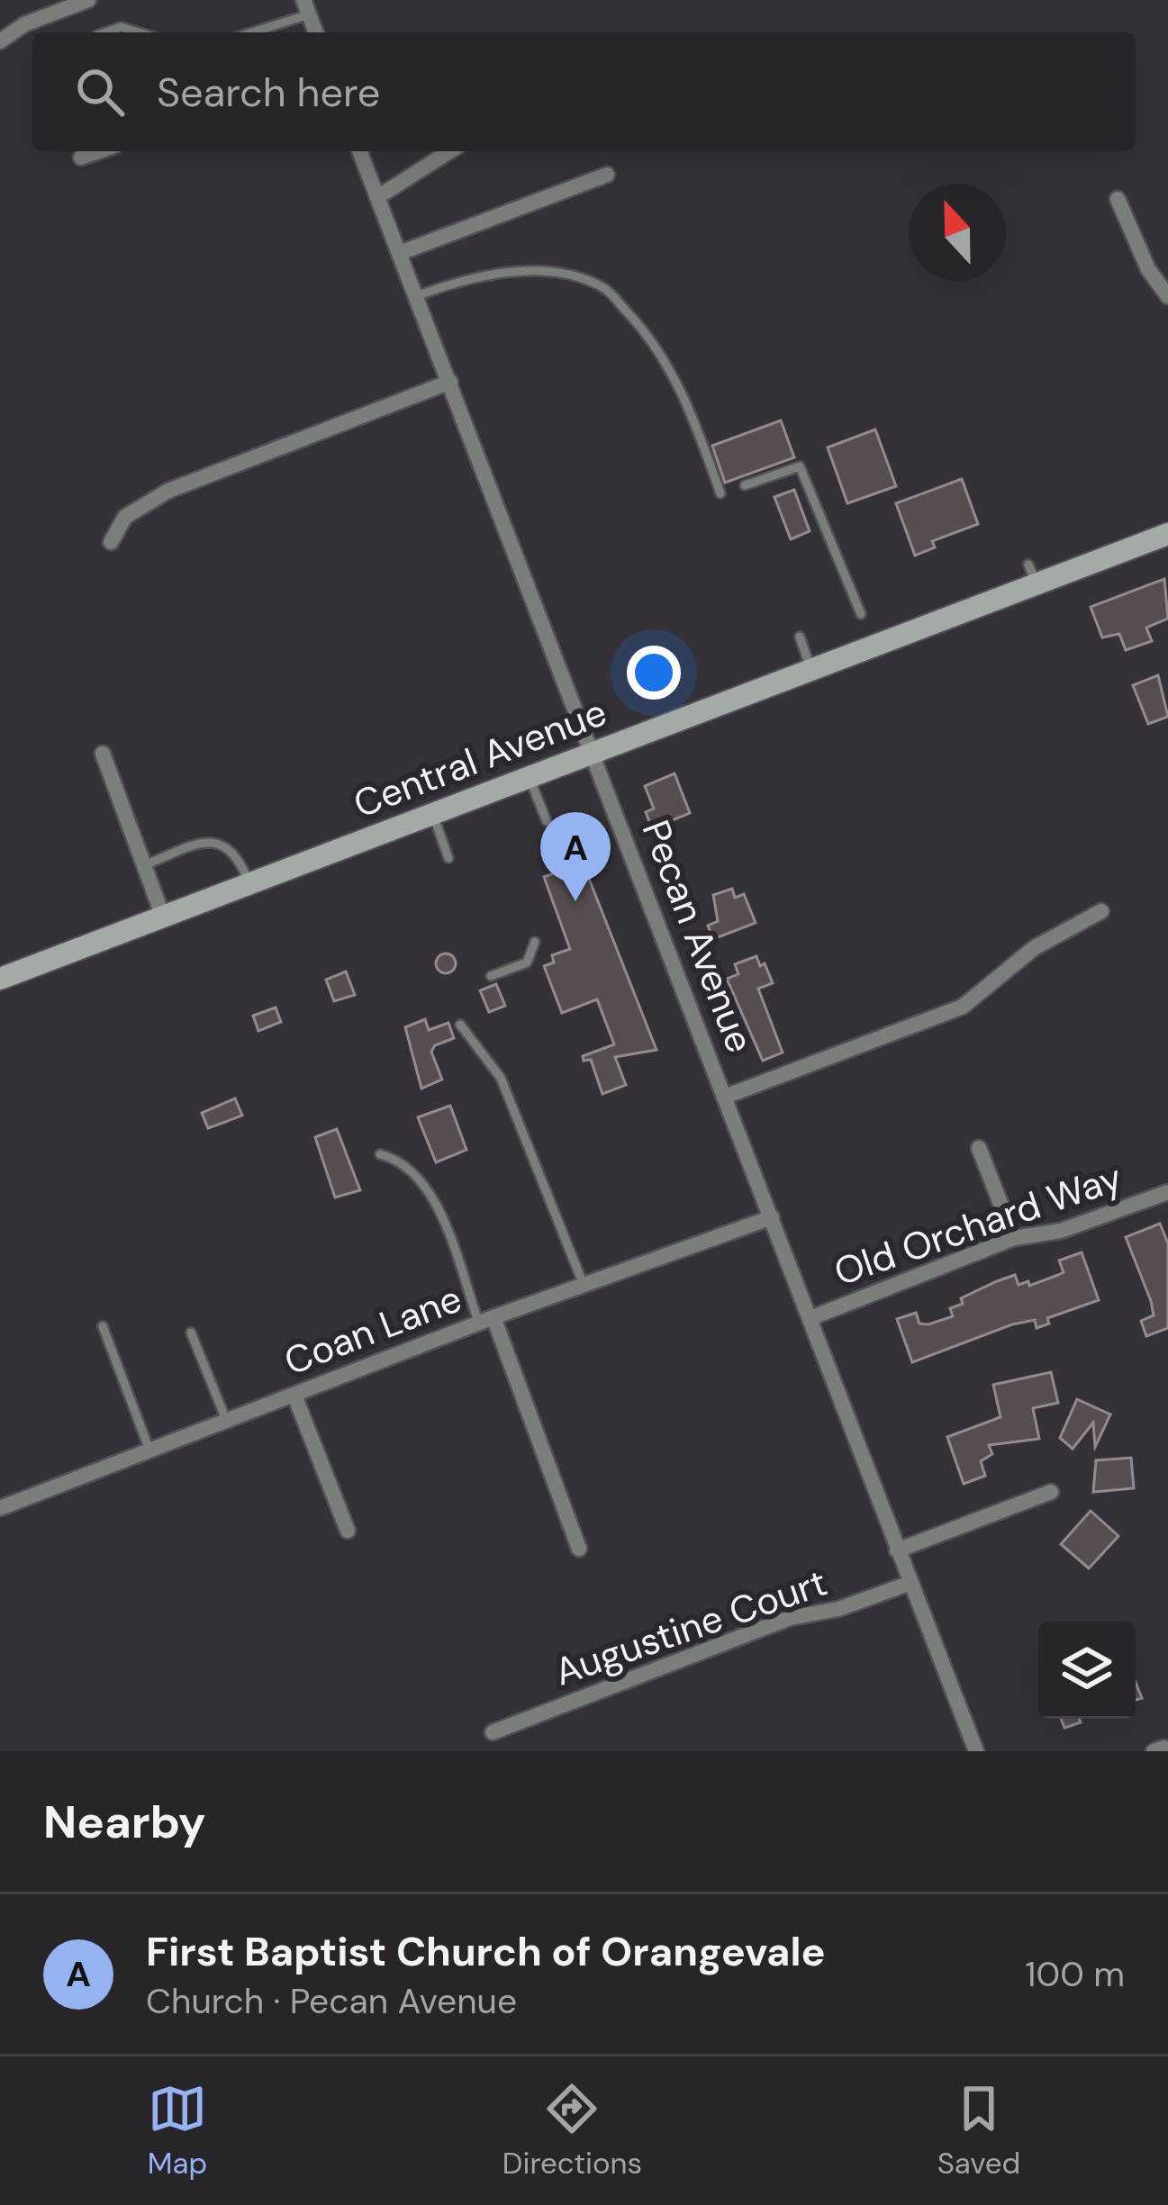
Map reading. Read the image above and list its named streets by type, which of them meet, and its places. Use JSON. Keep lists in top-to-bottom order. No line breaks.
{"streets":{"street":["Central Avenue","Pecan Avenue","Old Orchard Way","Coan Lane","Augustine Court"]},"crossings":[["Central Avenue","Pecan Avenue"],["Pecan Avenue","Old Orchard Way"],["Pecan Avenue","Coan Lane"],["Pecan Avenue","Augustine Court"]],"north":"top","page":{"search":"Search here","pins":"A","heading":"Nearby","list":[{"mark":"A","name":"First Baptist Church of Orangevale","note":"Church · Pecan Avenue","value":"100 m"}],"nav":["Map","Directions","Saved"]}}
